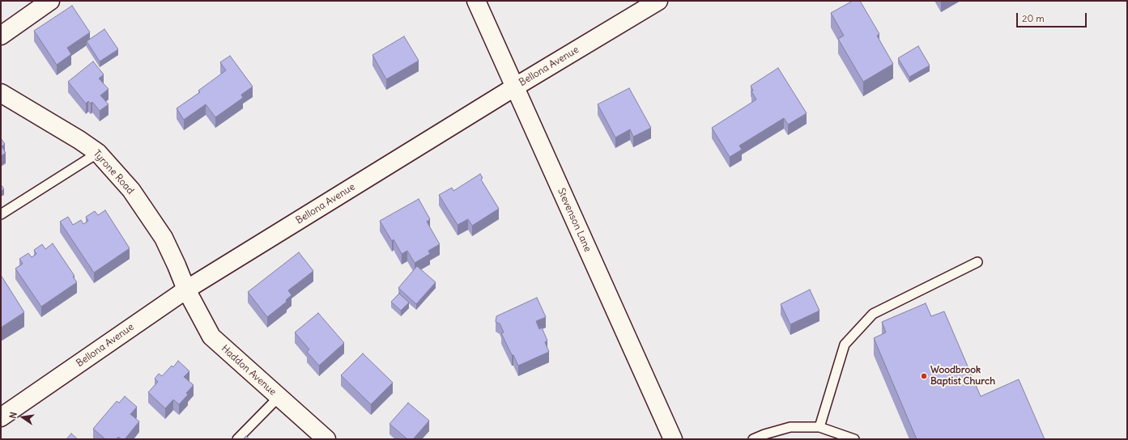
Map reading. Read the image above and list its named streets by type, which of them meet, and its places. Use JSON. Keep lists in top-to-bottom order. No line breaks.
{"streets":{"street":["Bellona Avenue","Tyrone Road","Stevenson Lane","Haddon Avenue"]},"crossings":[["Bellona Avenue","Tyrone Road"],["Bellona Avenue","Stevenson Lane"],["Bellona Avenue","Haddon Avenue"],["Tyrone Road","Haddon Avenue"]],"places":["Woodbrook Baptist Church"],"scale_bar":"20 m","north":"left"}
